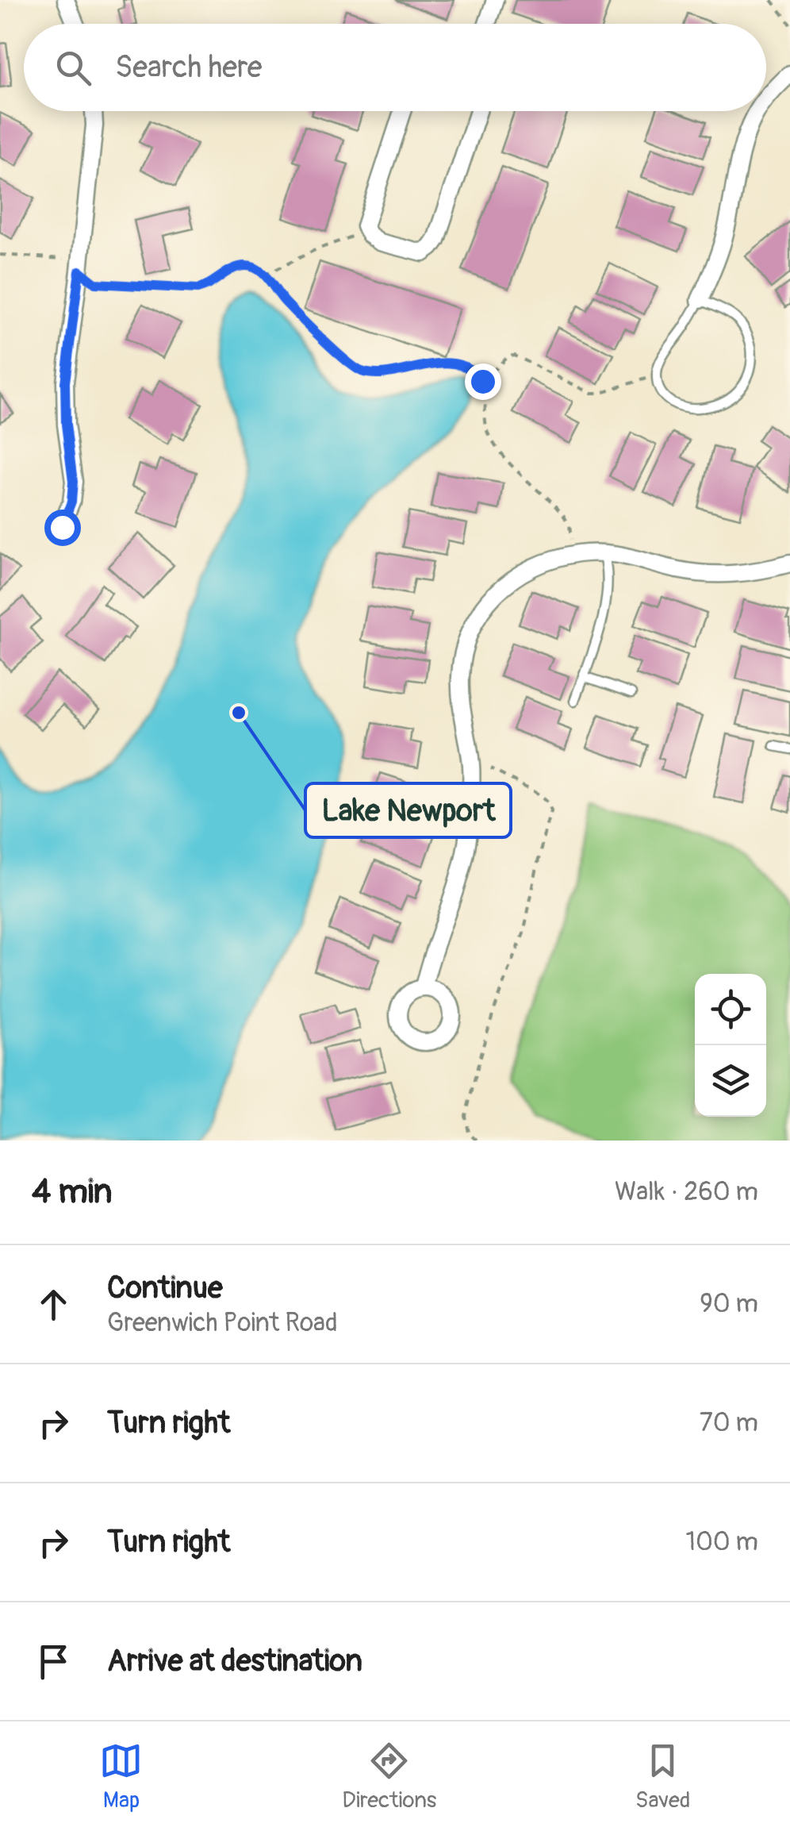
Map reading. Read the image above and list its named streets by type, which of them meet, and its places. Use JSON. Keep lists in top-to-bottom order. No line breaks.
{"places":["Lake Newport"],"page":{"search":"Search here","heading":["4 min","Walk · 260 m"],"list":[["Continue","Greenwich Point Road","90 m"],["Turn right","70 m"],["Turn right","100 m"],"Arrive at destination"],"nav":["Map","Directions","Saved"]}}
